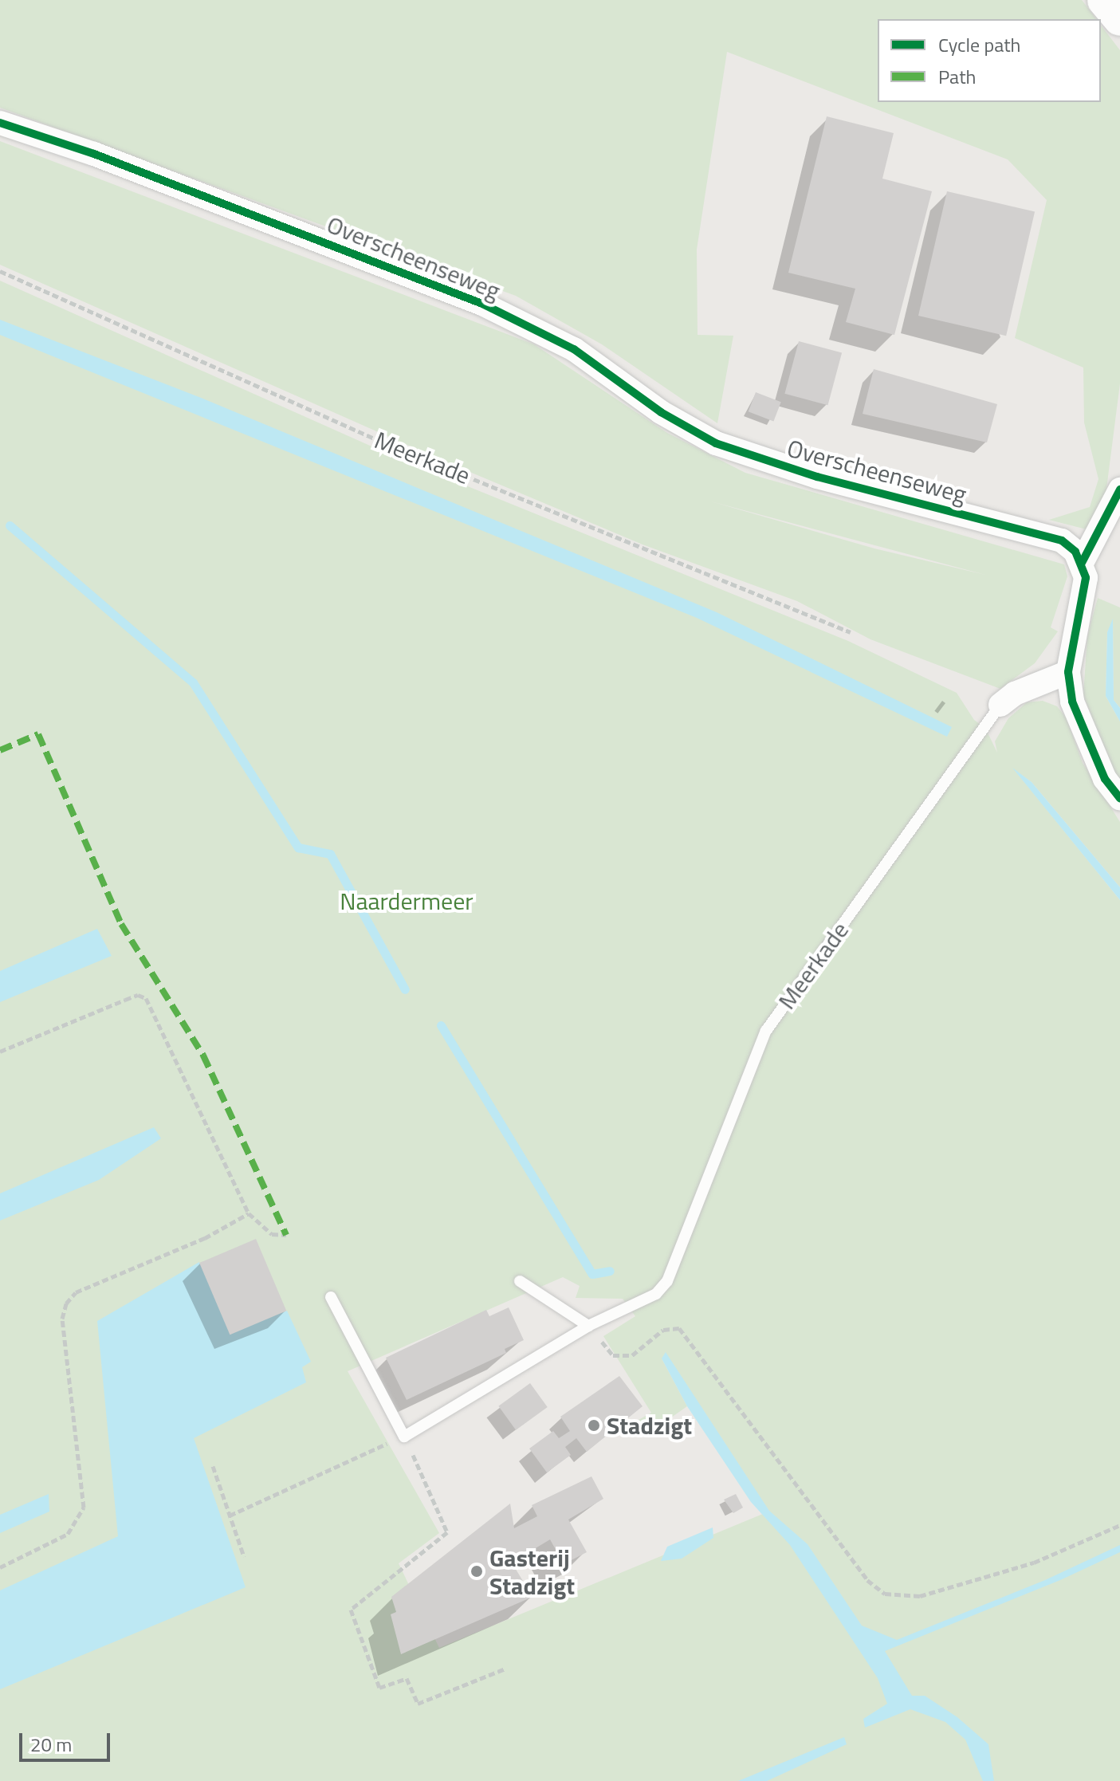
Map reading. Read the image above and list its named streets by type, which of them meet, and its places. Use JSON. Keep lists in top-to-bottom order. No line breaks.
{"streets":{"street":["Overscheenseweg","Meerkade"]},"parks":["Naardermeer"],"places":["Stadzigt","Gasterij Stadzigt"],"legend":["Cycle path","Path"],"scale_bar":"20 m"}
